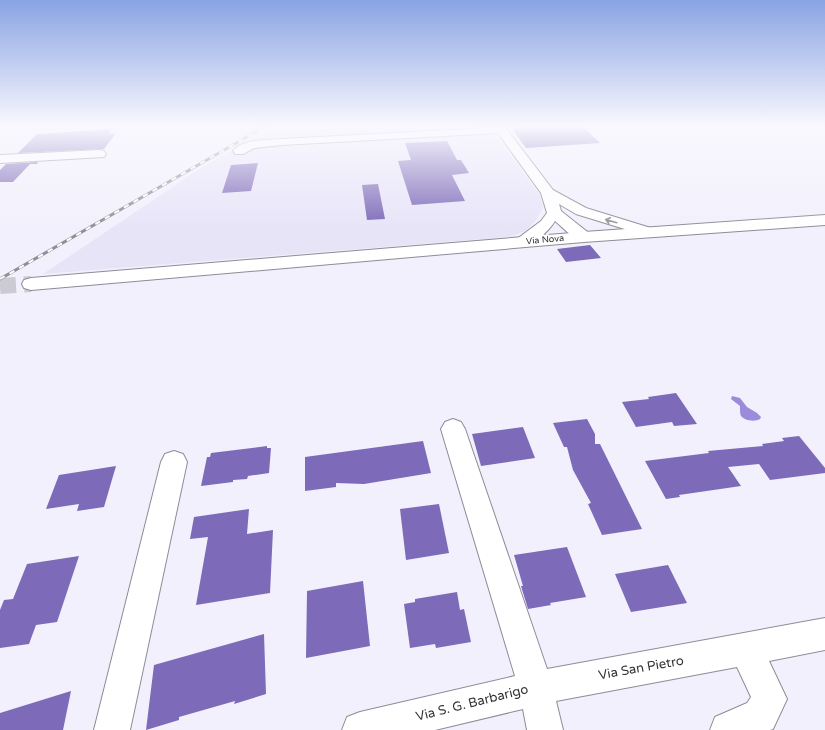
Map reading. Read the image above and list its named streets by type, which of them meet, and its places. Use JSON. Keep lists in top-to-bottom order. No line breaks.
{"streets":{"street":["Via Nova","Via San Pietro","Via S. G. Barbarigo"]},"crossings":[["Via San Pietro","Via S. G. Barbarigo"]]}
